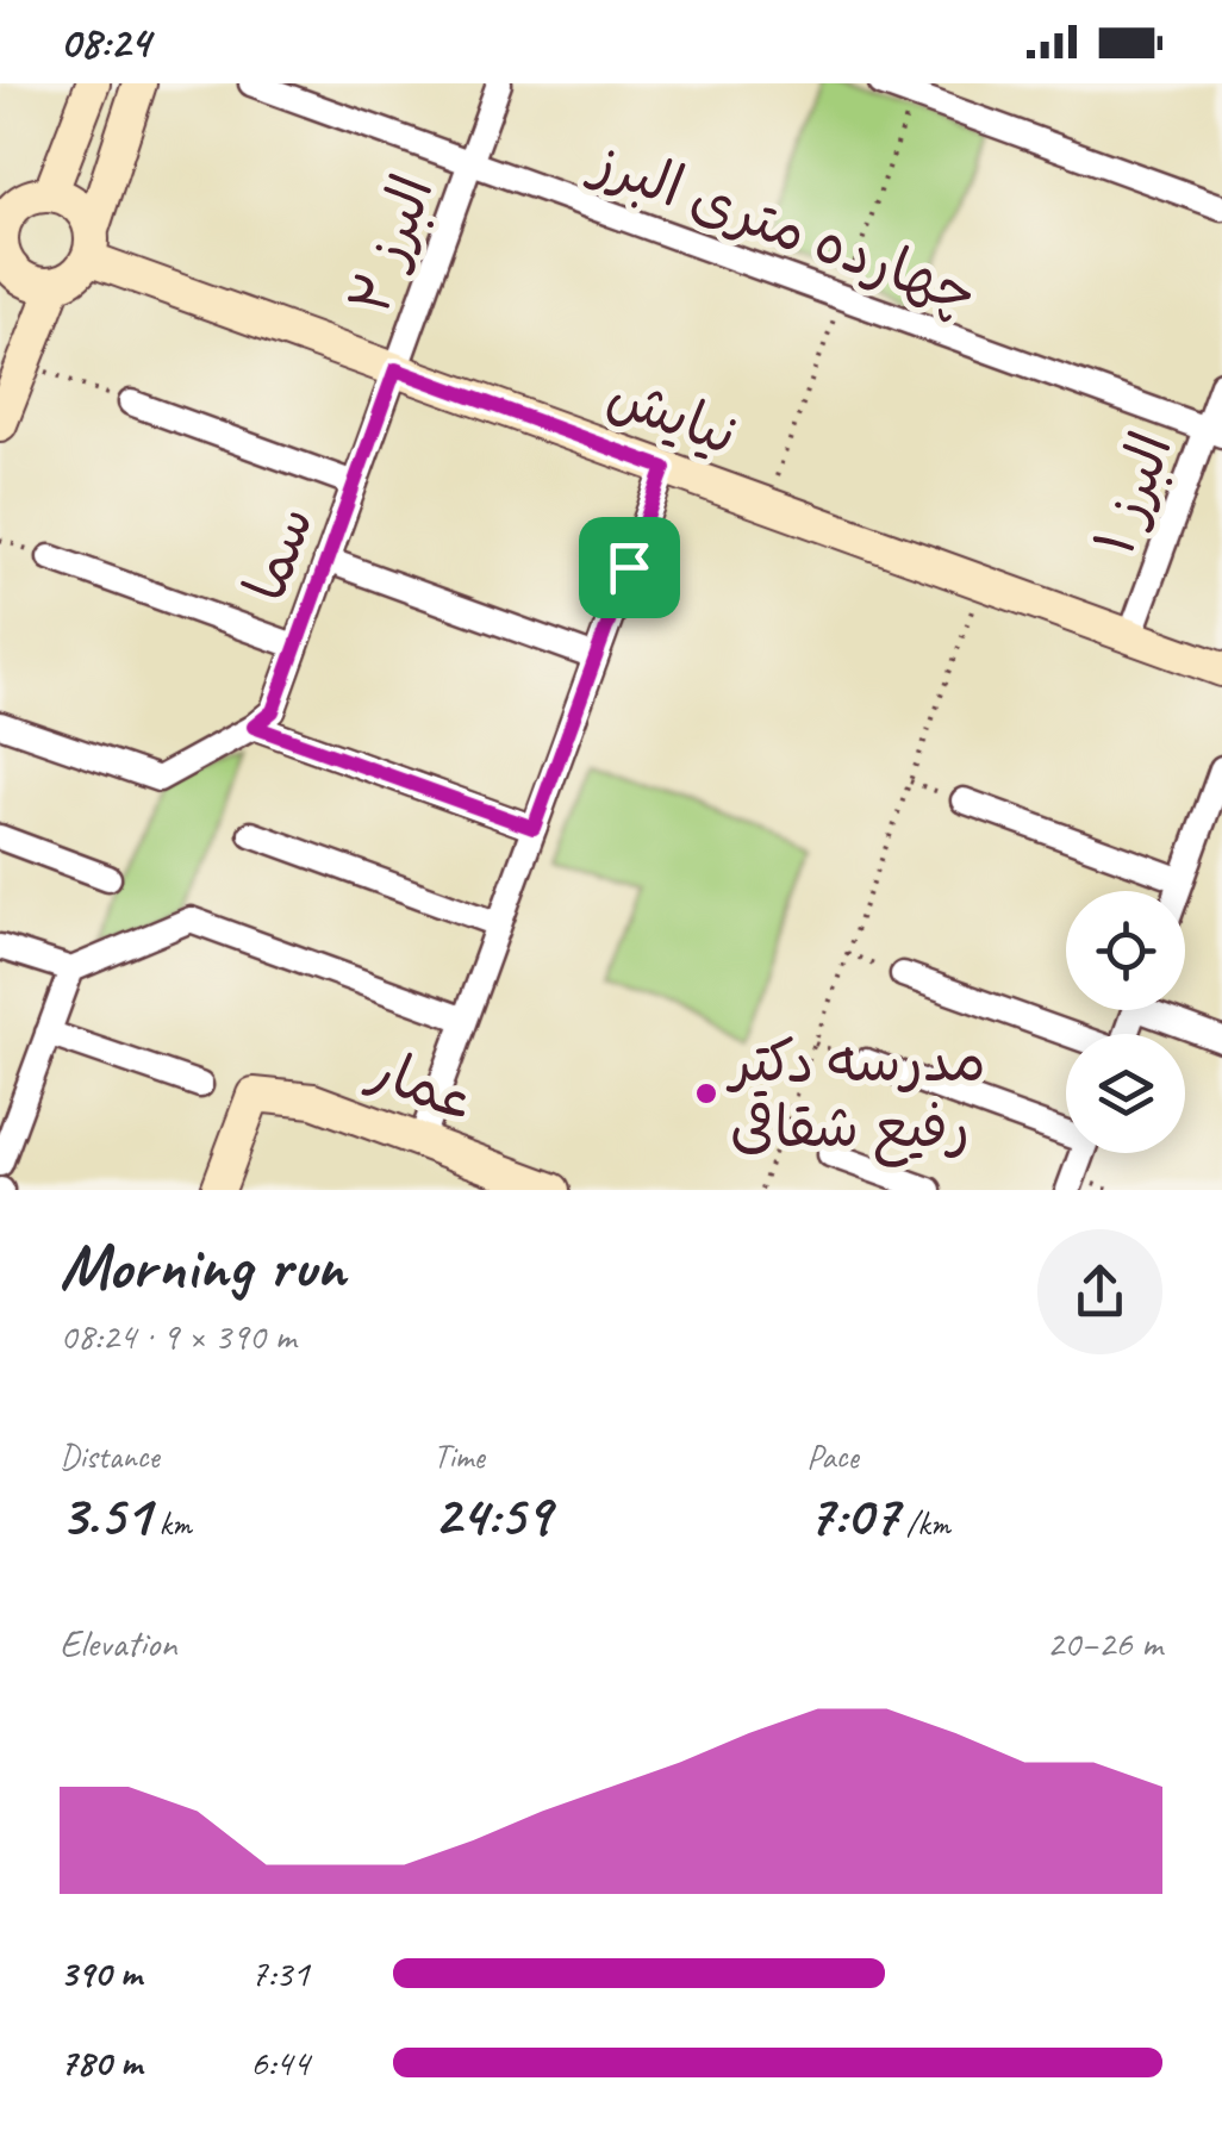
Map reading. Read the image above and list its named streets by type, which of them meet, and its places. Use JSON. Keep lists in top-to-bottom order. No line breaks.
{"streets":{"street":["چهارده متری البرز","البرز ۲","نیایش","البرز ۱","سما","عمار"]},"crossings":[["چهارده متری البرز","البرز ۲"],["چهارده متری البرز","البرز ۱"],["البرز ۲","نیایش"],["البرز ۲","سما"],["نیایش","البرز ۱"],["نیایش","سما"]],"places":["مدرسه دکتر رفیع شقاقی"],"page":{"status":"08:24","heading":["Morning run","08:24 · 9 × 390 m"],"stats":[["Distance","3.51 km"],["Time","24:59"],["Pace","7:07 /km"]],"chart":["Elevation","20–26 m"],"list":[{"name":"390 m","note":"7:31"},{"name":"780 m","note":"6:44"}]}}
